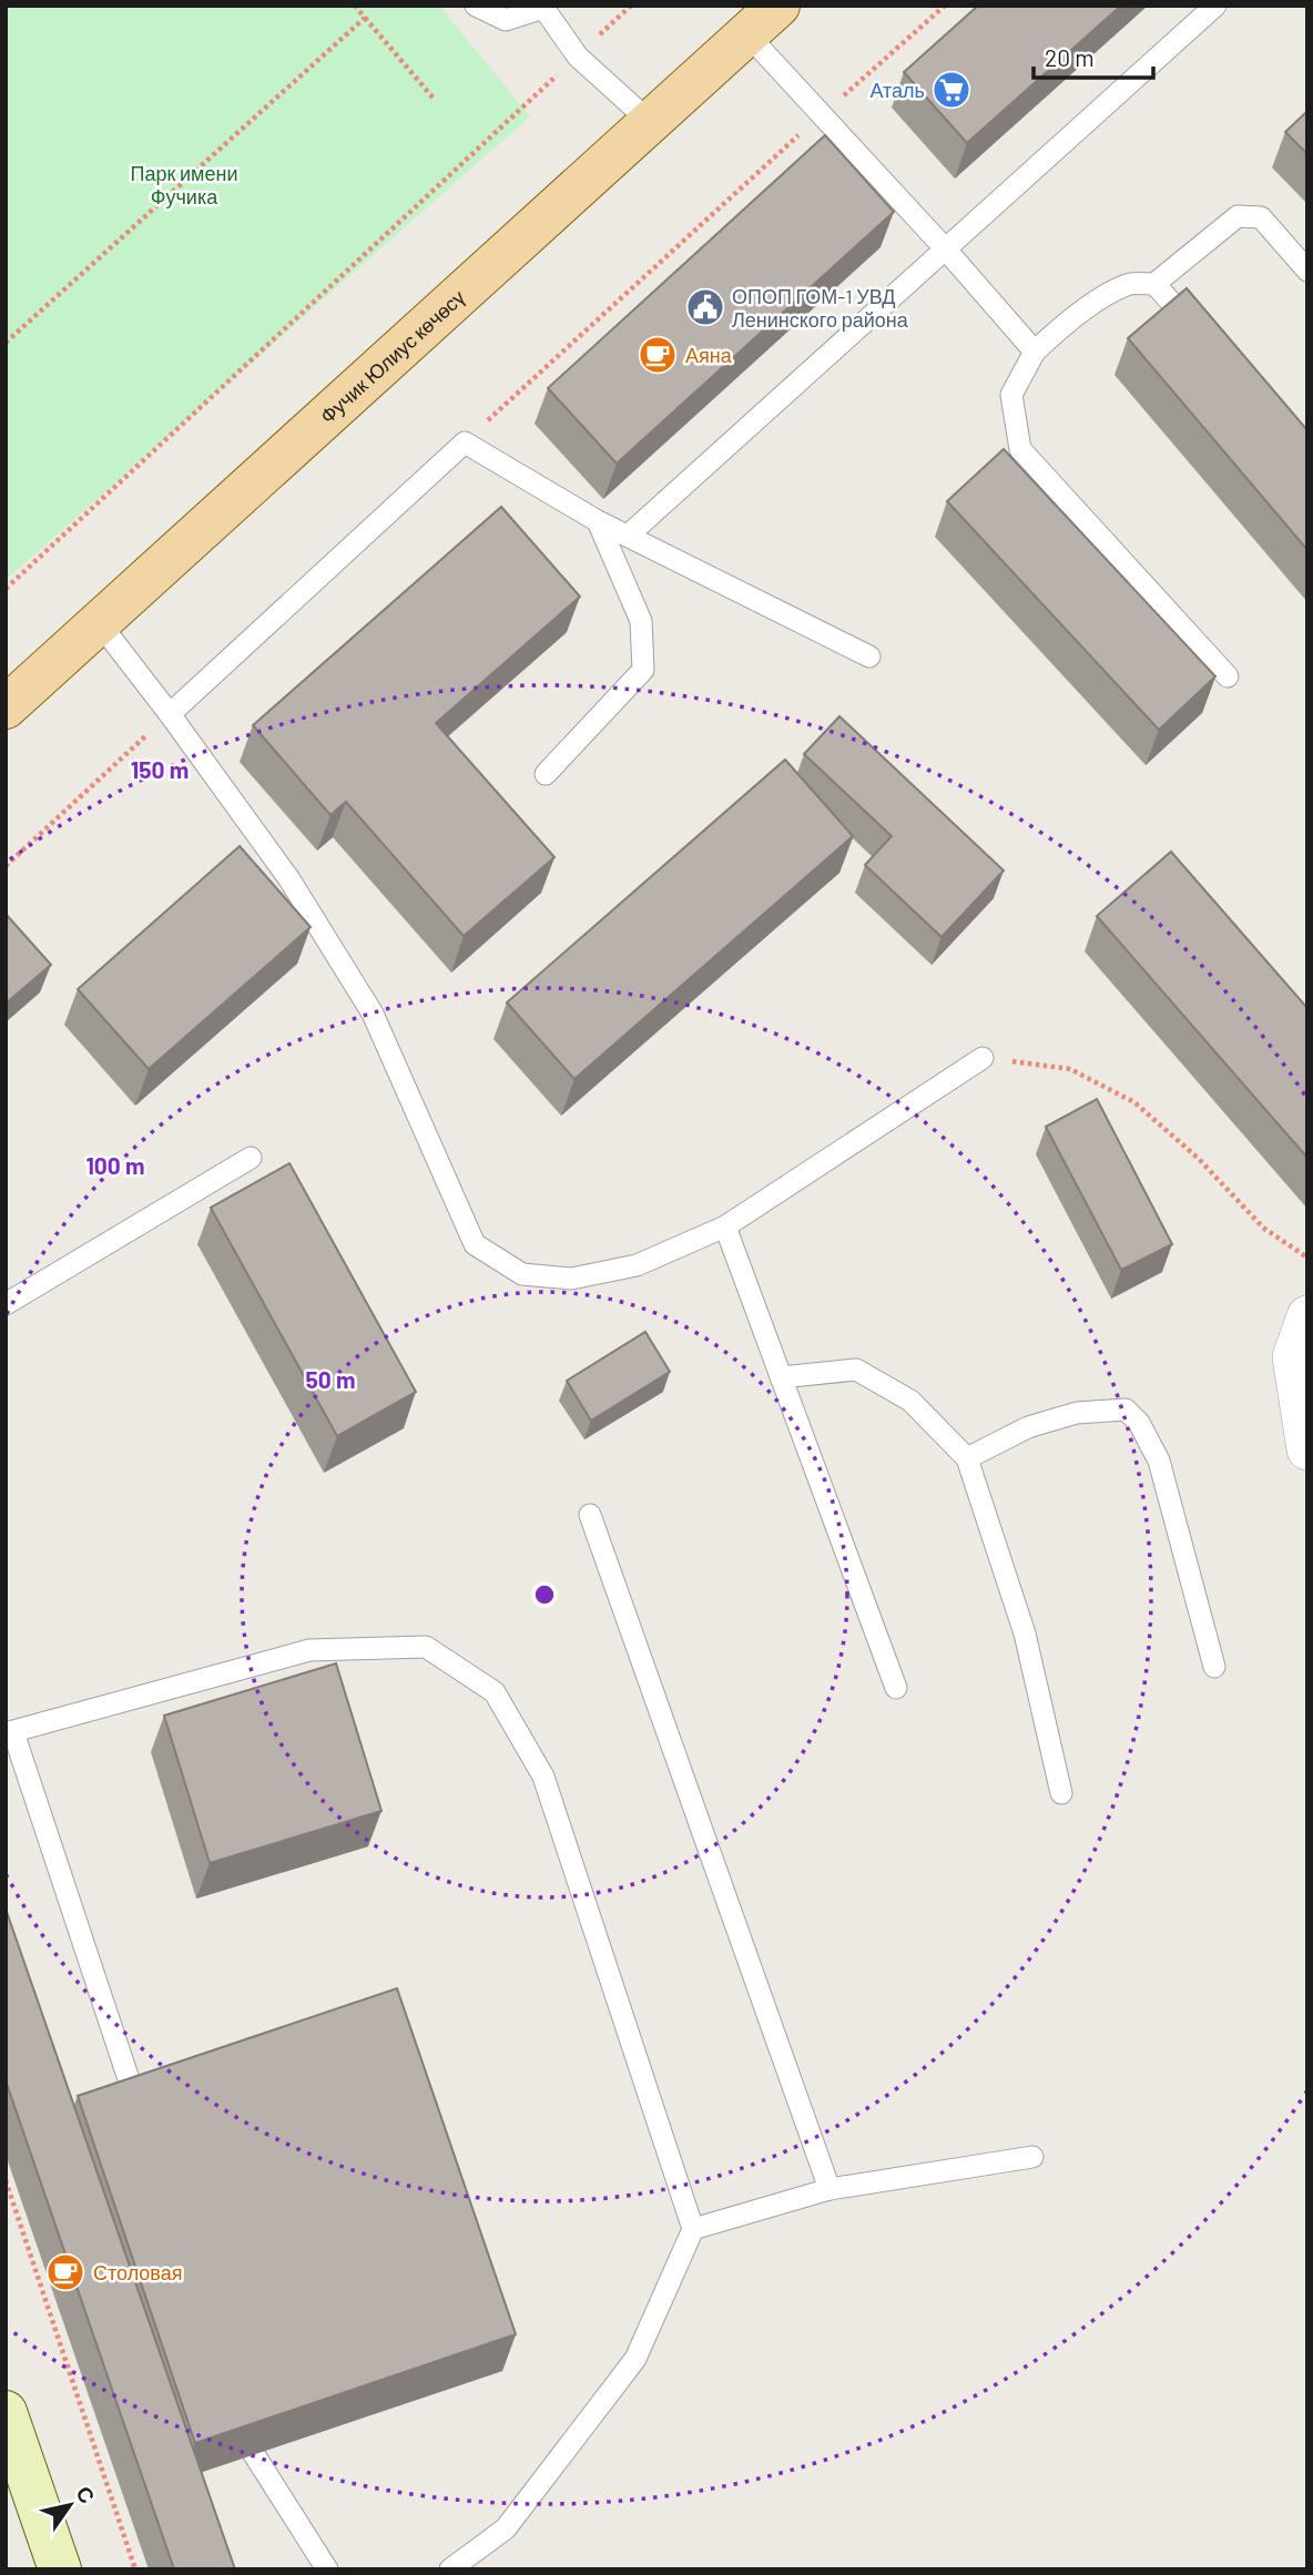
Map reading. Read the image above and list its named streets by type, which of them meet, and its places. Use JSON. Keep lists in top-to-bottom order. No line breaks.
{"streets":{"main road":["Фучик Юлиус көчөсү"]},"parks":["Парк имени Фучика"],"places":{"supermarket":["Аталь"],"public building":["ОПОП ГОМ-1 УВД Ленинского района"],"cafe":["Аяна","Столовая"]},"scale_bar":"20 m","north":"top right","rings":["150 m","100 m","50 m"]}
